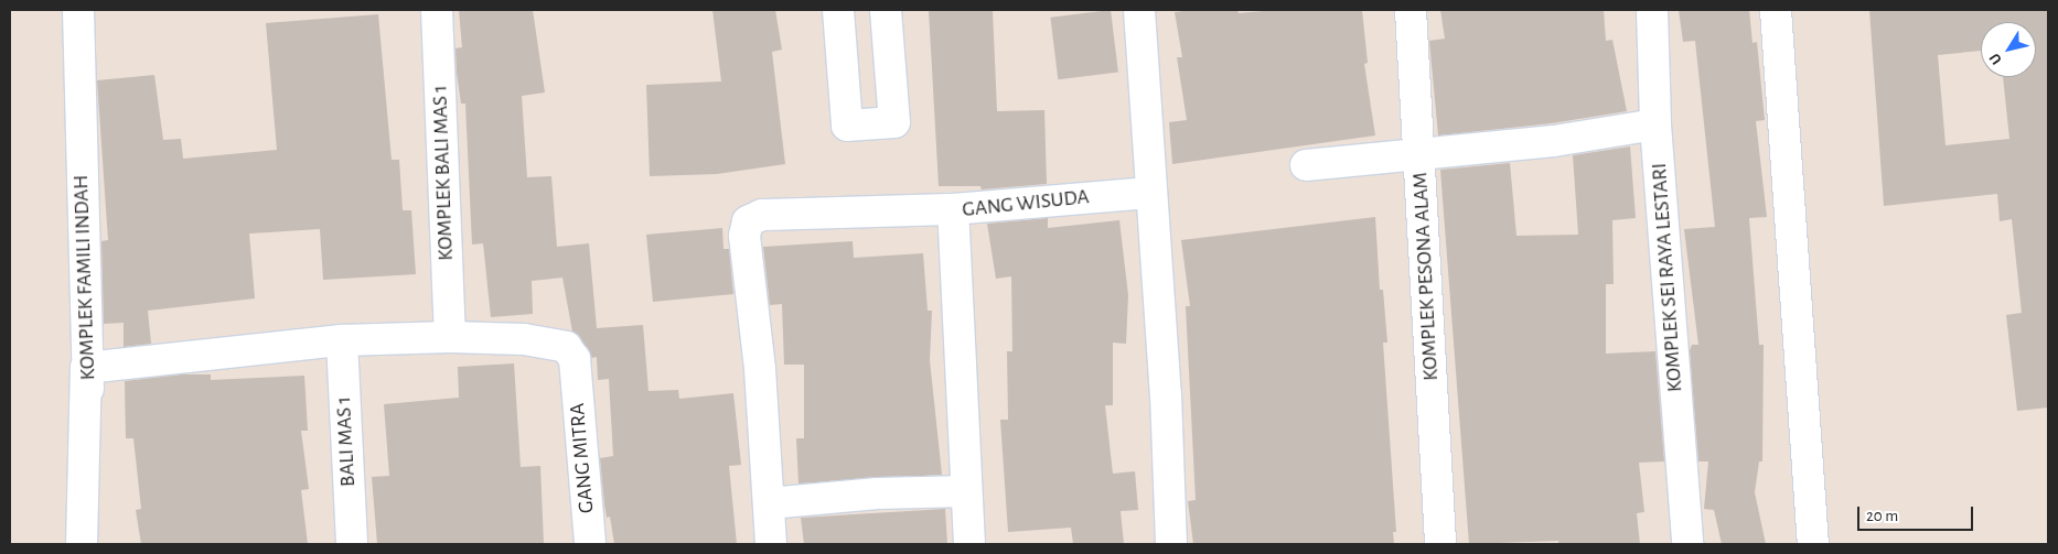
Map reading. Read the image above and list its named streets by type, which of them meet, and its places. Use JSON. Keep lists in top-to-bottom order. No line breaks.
{"streets":{"street":["KOMPLEK BALI MAS 1","GANG WISUDA","KOMPLEK PESONA ALAM","KOMPLEK FAMILI INDAH","KOMPLEK SEI RAYA LESTARI","BALI MAS 1","GANG MITRA"]},"crossings":[["KOMPLEK BALI MAS 1","GANG MITRA"],["KOMPLEK FAMILI INDAH","GANG MITRA"],["BALI MAS 1","GANG MITRA"]],"scale_bar":"20 m","north":"bottom left"}
